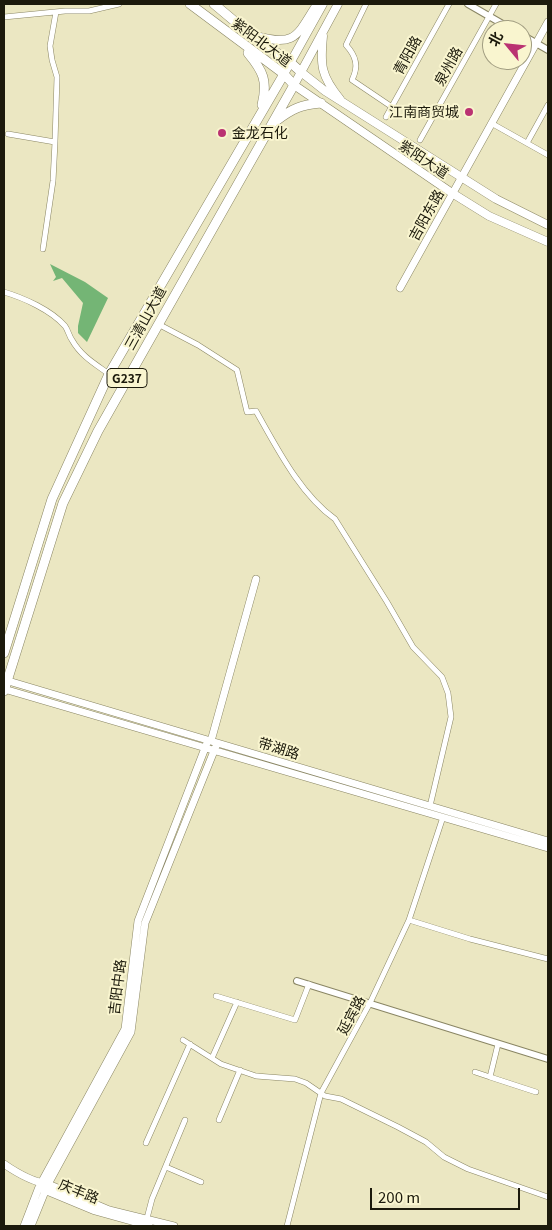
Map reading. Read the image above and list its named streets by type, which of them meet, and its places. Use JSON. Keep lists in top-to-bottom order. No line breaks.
{"streets":{"highway":["紫阳北大道","三清山大道","G237"],"main road":["紫阳大道","吉阳东路","带湖路","吉阳中路","庆丰路"],"street":["青阳路","泉州路","延宾路"]},"crossings":[["紫阳北大道","紫阳大道"],["紫阳北大道","三清山大道"],["紫阳大道","吉阳东路"],["紫阳大道","三清山大道"],["三清山大道","带湖路"],["带湖路","吉阳中路"],["带湖路","延宾路"],["吉阳中路","庆丰路"]],"places":["江南商贸城","金龙石化"],"scale_bar":"200 m","north":"top left"}
